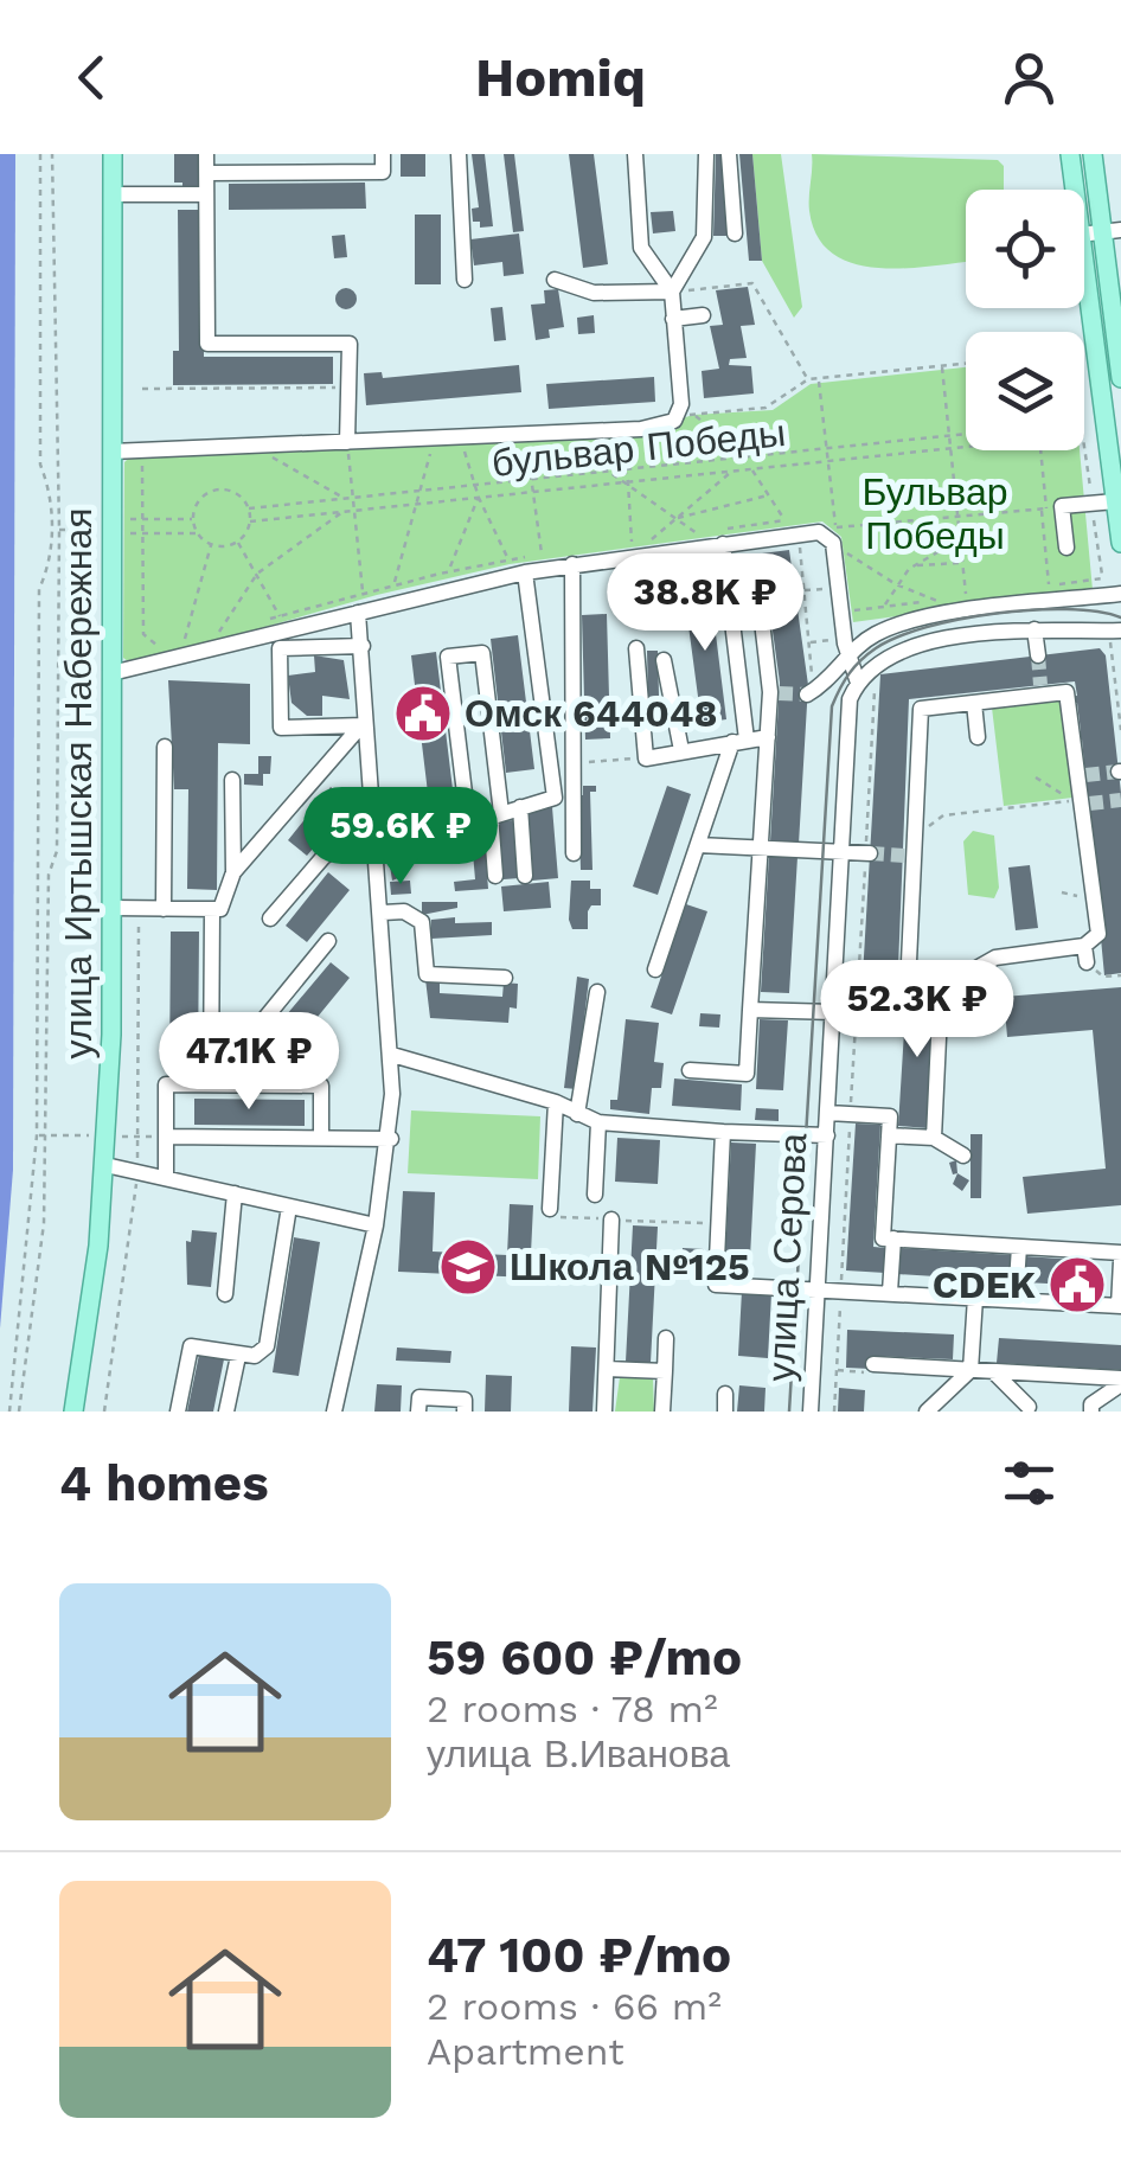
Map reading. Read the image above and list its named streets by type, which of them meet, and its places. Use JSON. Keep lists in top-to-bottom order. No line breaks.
{"streets":{"main road":["улица Иртышская Набережная"],"street":["бульвар Победы","улица Серова"]},"crossings":[["бульвар Победы","улица Иртышская Набережная"]],"parks":["Бульвар Победы"],"places":{"public building":["Омск 644048","CDEK"],"school or university":["Школа №125"]},"page":{"header":"Homiq","price":["38.8K ₽","59.6K ₽","52.3K ₽","47.1K ₽"],"heading":"4 homes","list":[{"name":"59 600 ₽/mo","note":"2 rooms · 78 m² · улица В.Иванова"},{"name":"47 100 ₽/mo","note":"2 rooms · 66 m² · Apartment"}]}}
